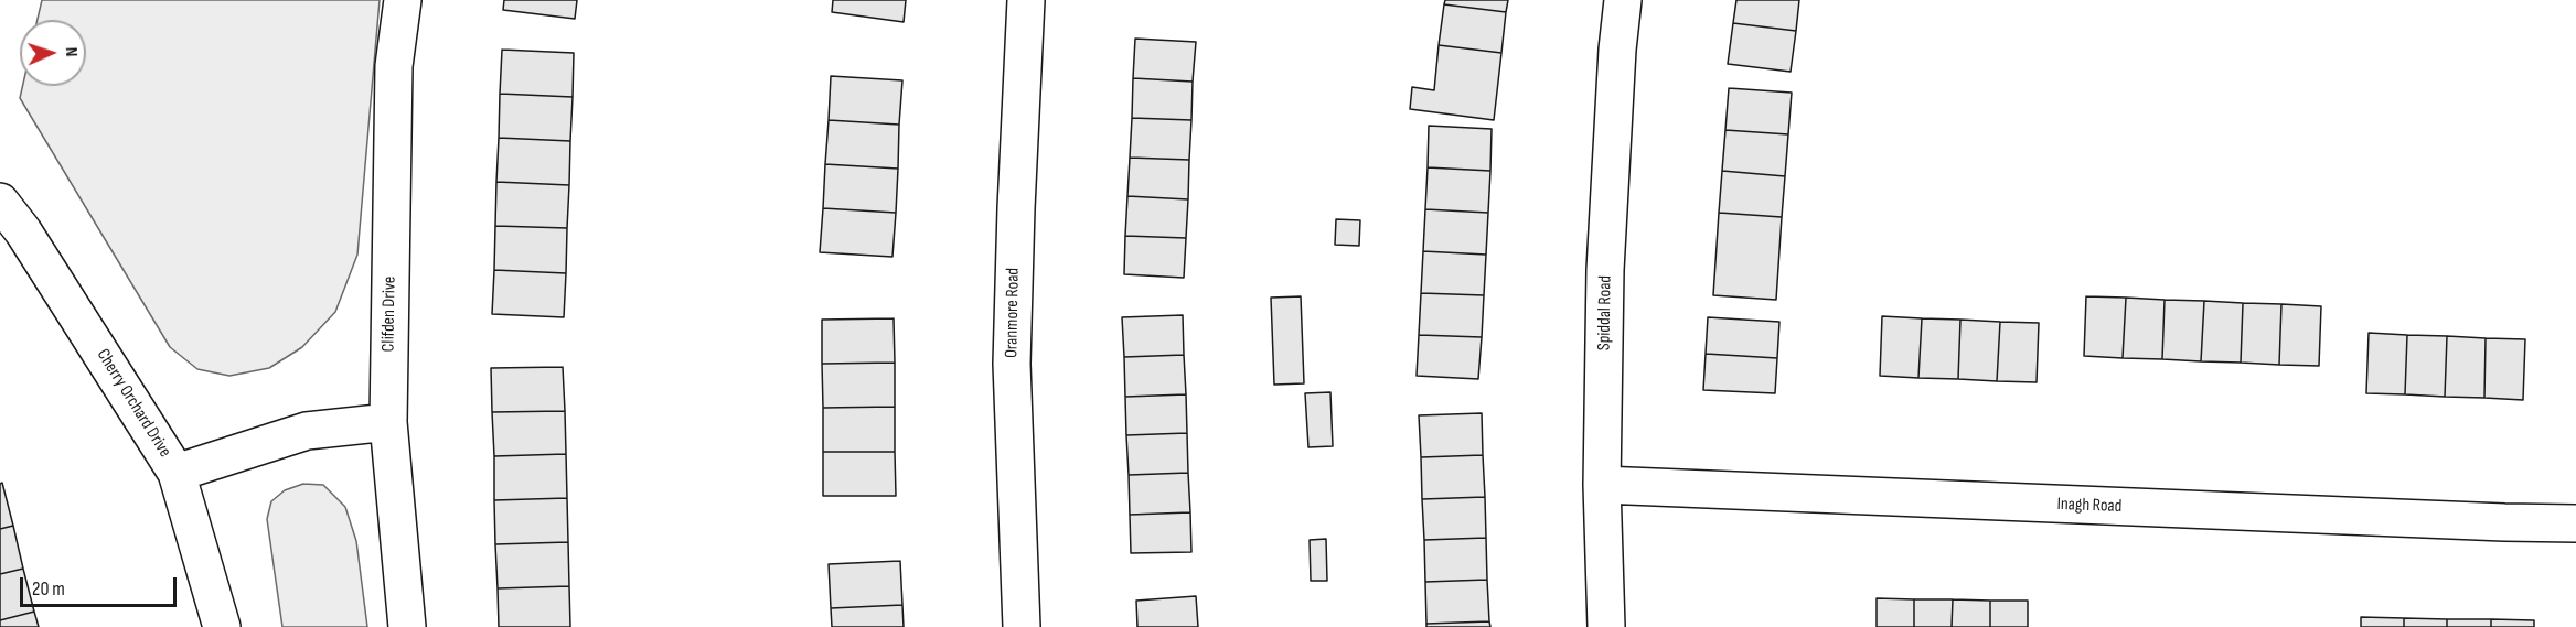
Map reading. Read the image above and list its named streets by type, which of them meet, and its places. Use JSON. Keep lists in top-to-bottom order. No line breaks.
{"streets":{"street":["Oranmore Road","Spiddal Road","Clifden Drive","Cherry Orchard Drive","Inagh Road"]},"crossings":[["Spiddal Road","Inagh Road"]],"scale_bar":"20 m","north":"right"}
